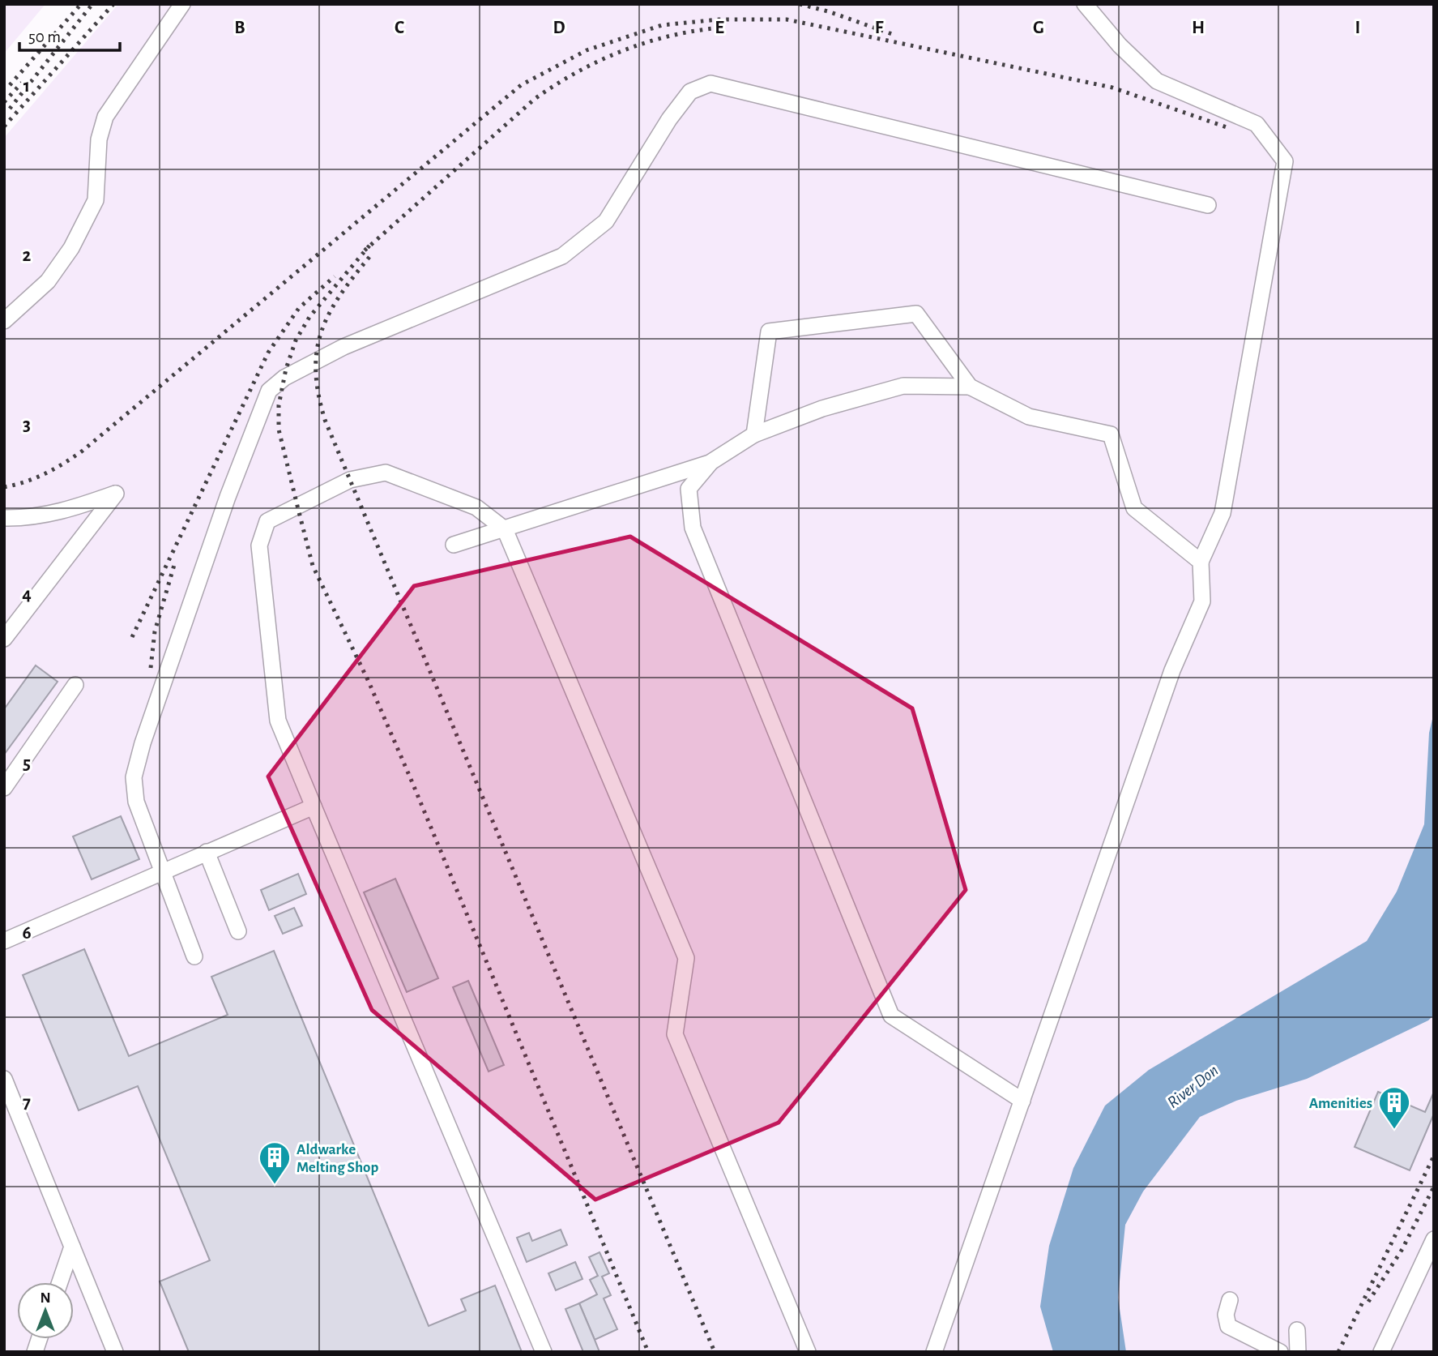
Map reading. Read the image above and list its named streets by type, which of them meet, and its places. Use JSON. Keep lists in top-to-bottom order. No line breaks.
{"water":["River Don"],"places":{"building":["Amenities","Aldwarke Melting Shop"]},"scale_bar":"50 m","north":"top","grid":{"columns":["B","C","D","E","F","G","H","I"],"rows":["1","2","3","4","5","6","7"]}}
